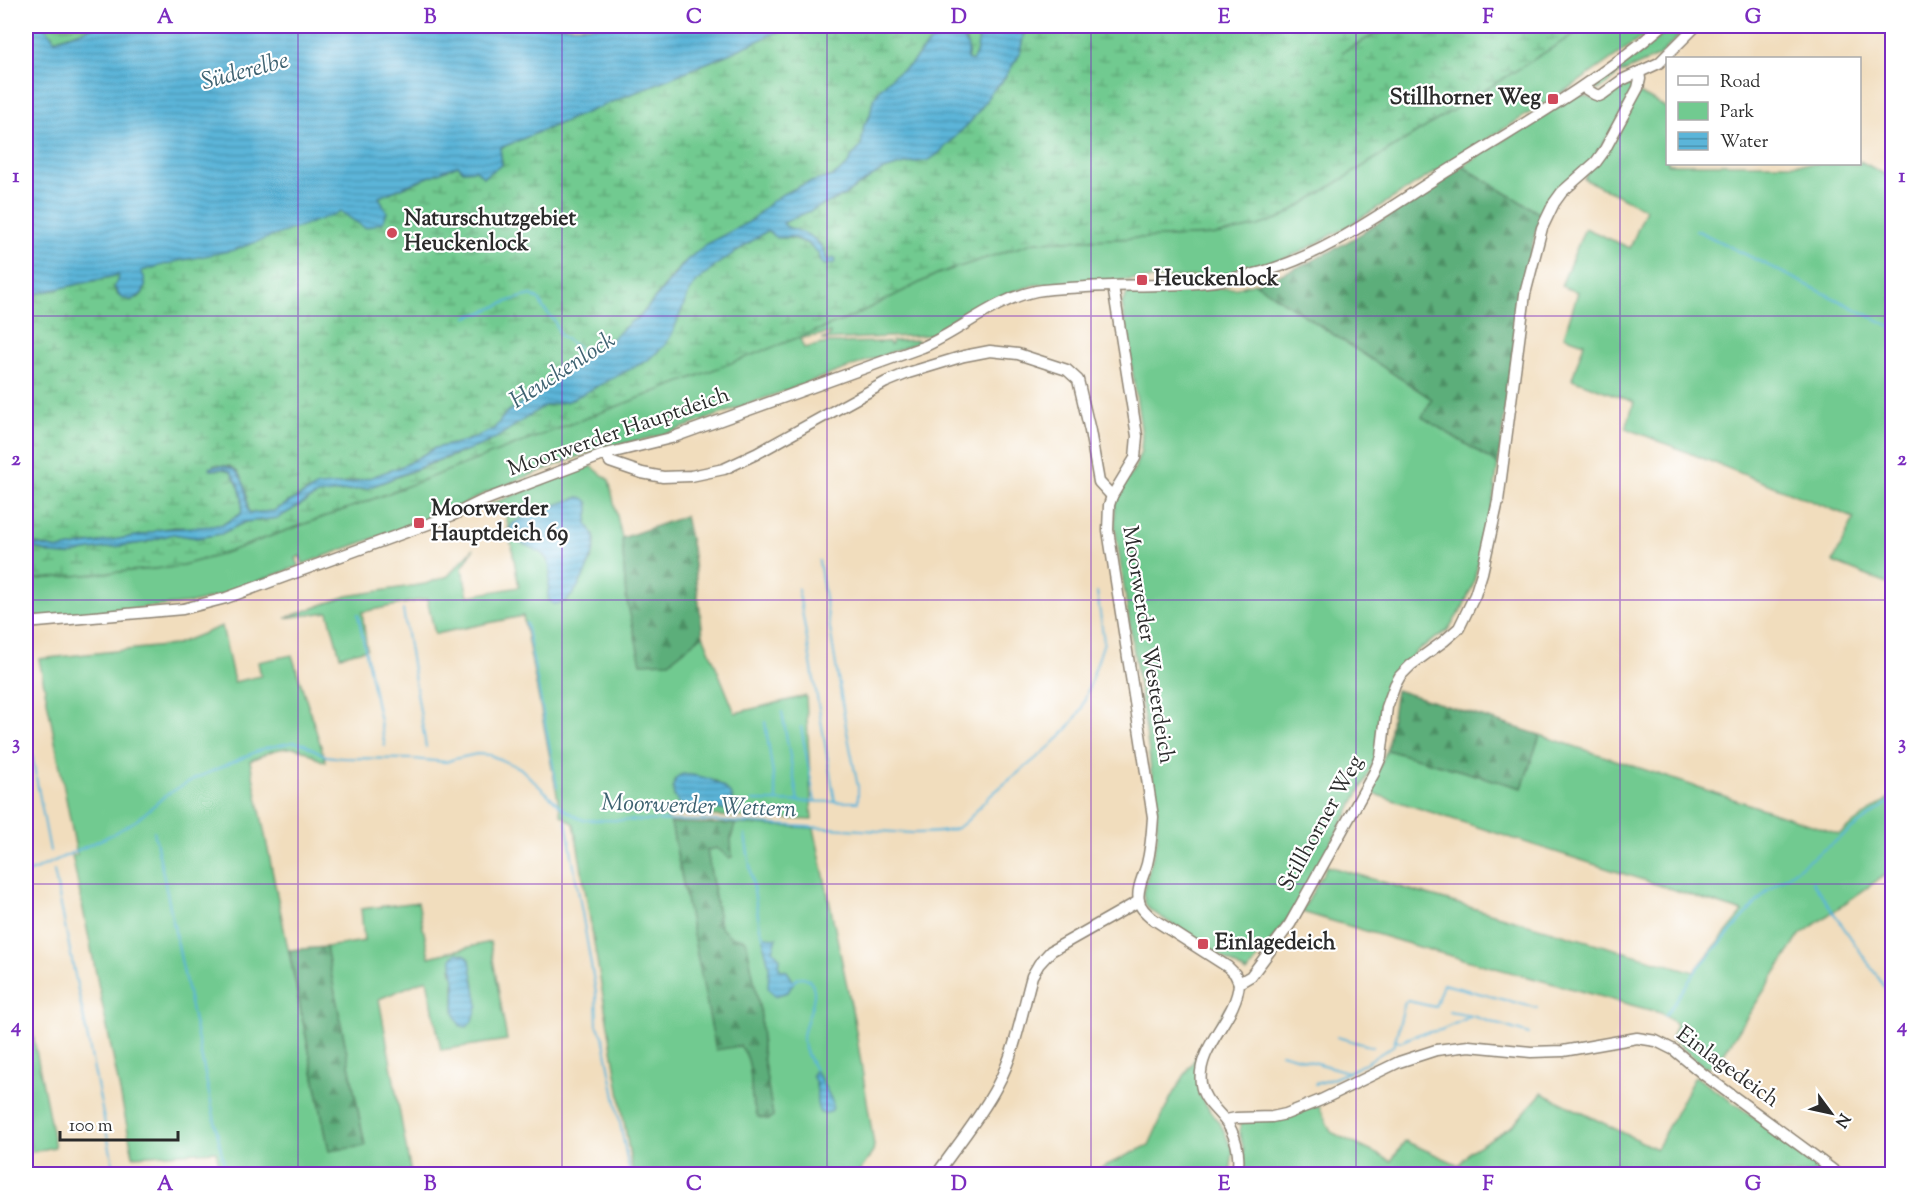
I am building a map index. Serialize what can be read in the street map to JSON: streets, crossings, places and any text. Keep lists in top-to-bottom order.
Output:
{
  "streets": {
    "street": [
      "Moorwerder Hauptdeich",
      "Moorwerder Westerdeich",
      "Stillhorner Weg",
      "Einlagedeich"
    ]
  },
  "crossings": [
    ["Moorwerder Hauptdeich", "Moorwerder Westerdeich"],
    ["Stillhorner Weg", "Einlagedeich"]
  ],
  "water": ["Süderelbe", "Heuckenlock", "Moorwerder Wettern"],
  "places": {
    "transit": [
      "Stillhorner Weg",
      "Heuckenlock",
      "Moorwerder Hauptdeich 69",
      "Einlagedeich"
    ],
    "other": ["Naturschutzgebiet Heuckenlock"]
  },
  "legend": ["Road", "Park", "Water"],
  "scale_bar": "100 m",
  "north": "bottom right",
  "grid": {
    "columns": [
      "A",
      "B",
      "C",
      "D",
      "E",
      "F",
      "G"
    ],
    "rows": [
      "1",
      "2",
      "3",
      "4"
    ]
  }
}
